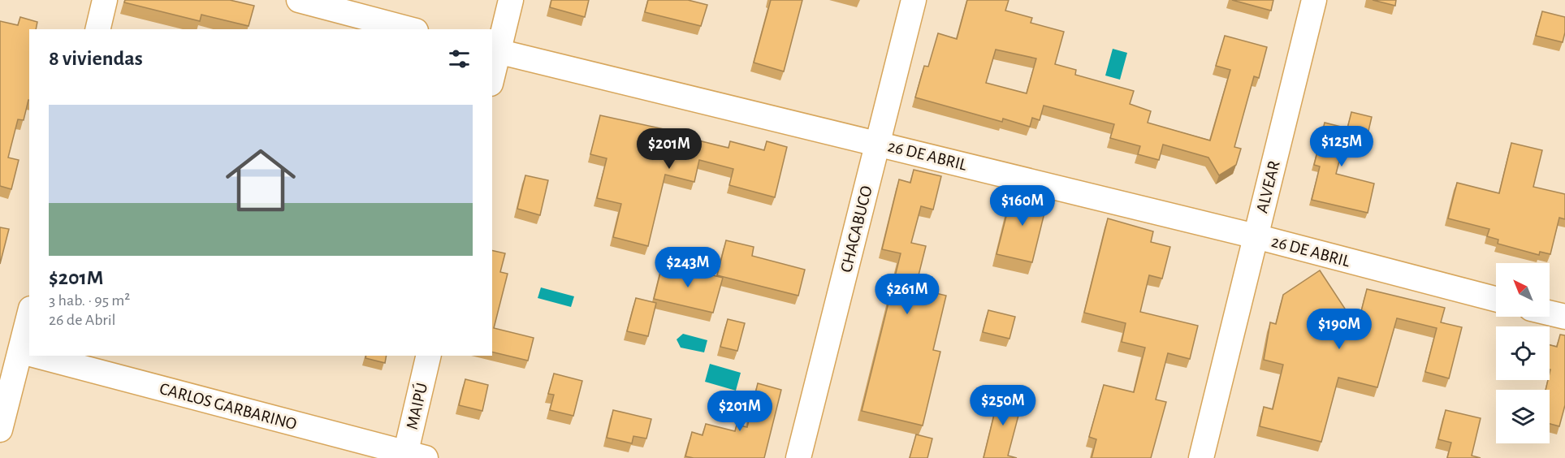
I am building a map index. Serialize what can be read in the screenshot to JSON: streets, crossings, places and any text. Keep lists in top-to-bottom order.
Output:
{
  "streets": {
    "street": [
      "26 DE ABRIL",
      "ALVEAR",
      "CHACABUCO",
      "CARLOS GARBARINO",
      "MAIPÚ"
    ]
  },
  "crossings": [
    ["26 DE ABRIL", "ALVEAR"],
    ["26 DE ABRIL", "CHACABUCO"],
    ["CARLOS GARBARINO", "MAIPÚ"]
  ],
  "north": "top left",
  "page": {
    "heading": "8 viviendas",
    "list": [
      {
        "name": "$201M",
        "note": "3 hab. · 95 m² · 26 de Abril"
      }
    ],
    "price": [
      "$125M",
      "$201M",
      "$160M",
      "$243M",
      "$261M",
      "$190M",
      "$250M",
      "$201M"
    ]
  }
}
